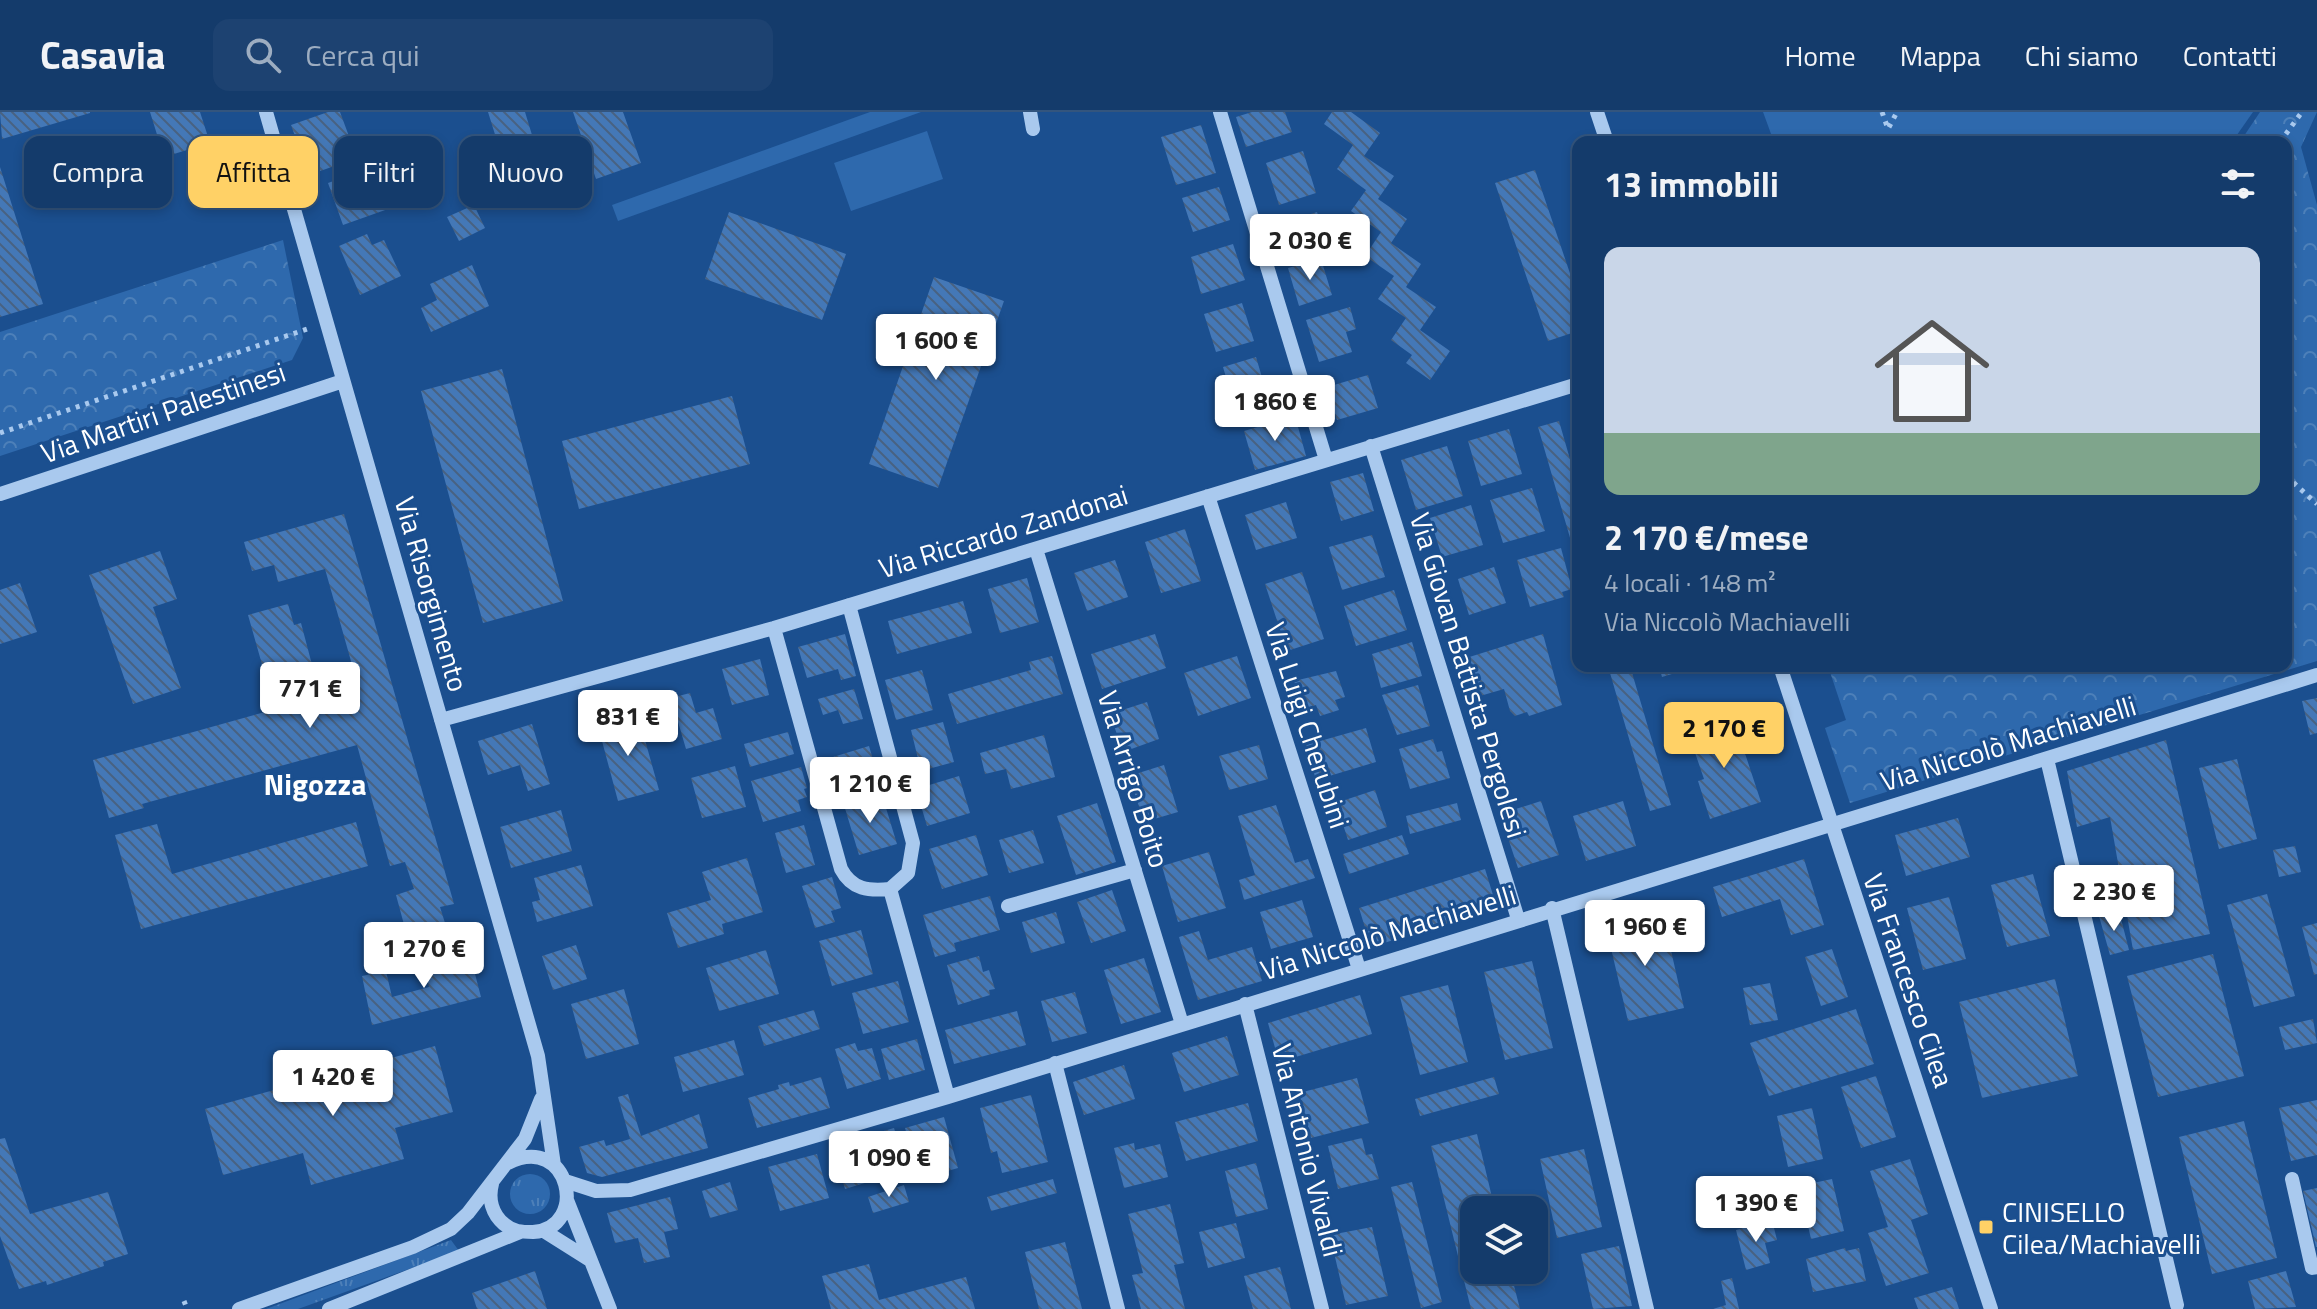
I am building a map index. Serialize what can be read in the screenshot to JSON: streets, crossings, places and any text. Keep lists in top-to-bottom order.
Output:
{
  "streets": {
    "street": [
      "Via Martiri Palestinesi",
      "Via Riccardo Zandonai",
      "Via Risorgimento",
      "Via Giovan Battista Pergolesi",
      "Via Luigi Cherubini",
      "Via Niccolò Machiavelli",
      "Via Arrigo Boito",
      "Via Francesco Cilea",
      "Via Antonio Vivaldi"
    ]
  },
  "crossings": [
    ["Via Martiri Palestinesi", "Via Risorgimento"],
    ["Via Riccardo Zandonai", "Via Risorgimento"],
    ["Via Riccardo Zandonai", "Via Giovan Battista Pergolesi"],
    ["Via Riccardo Zandonai", "Via Luigi Cherubini"],
    ["Via Riccardo Zandonai", "Via Arrigo Boito"],
    ["Via Risorgimento", "Via Niccolò Machiavelli"],
    ["Via Giovan Battista Pergolesi", "Via Niccolò Machiavelli"],
    ["Via Luigi Cherubini", "Via Niccolò Machiavelli"],
    ["Via Niccolò Machiavelli", "Via Arrigo Boito"],
    ["Via Niccolò Machiavelli", "Via Francesco Cilea"],
    ["Via Niccolò Machiavelli", "Via Antonio Vivaldi"]
  ],
  "districts": ["Nigozza"],
  "places": {
    "transit": ["CINISELLO Cilea/Machiavelli"]
  },
  "page": {
    "header": "Casavia",
    "search": "Cerca qui",
    "nav": [
      "Home",
      "Mappa",
      "Chi siamo",
      "Contatti"
    ],
    "chip": [
      "Compra",
      "Affitta",
      "Filtri",
      "Nuovo"
    ],
    "heading": "13 immobili",
    "price": [
      "2 030 €",
      "1 600 €",
      "1 860 €",
      "771 €",
      "831 €",
      "2 170 €",
      "1 210 €",
      "2 230 €",
      "1 960 €",
      "1 270 €",
      "1 420 €",
      "1 090 €",
      "1 390 €"
    ],
    "list": [
      {
        "name": "2 170 €/mese",
        "note": "4 locali · 148 m² · Via Niccolò Machiavelli"
      }
    ]
  }
}
